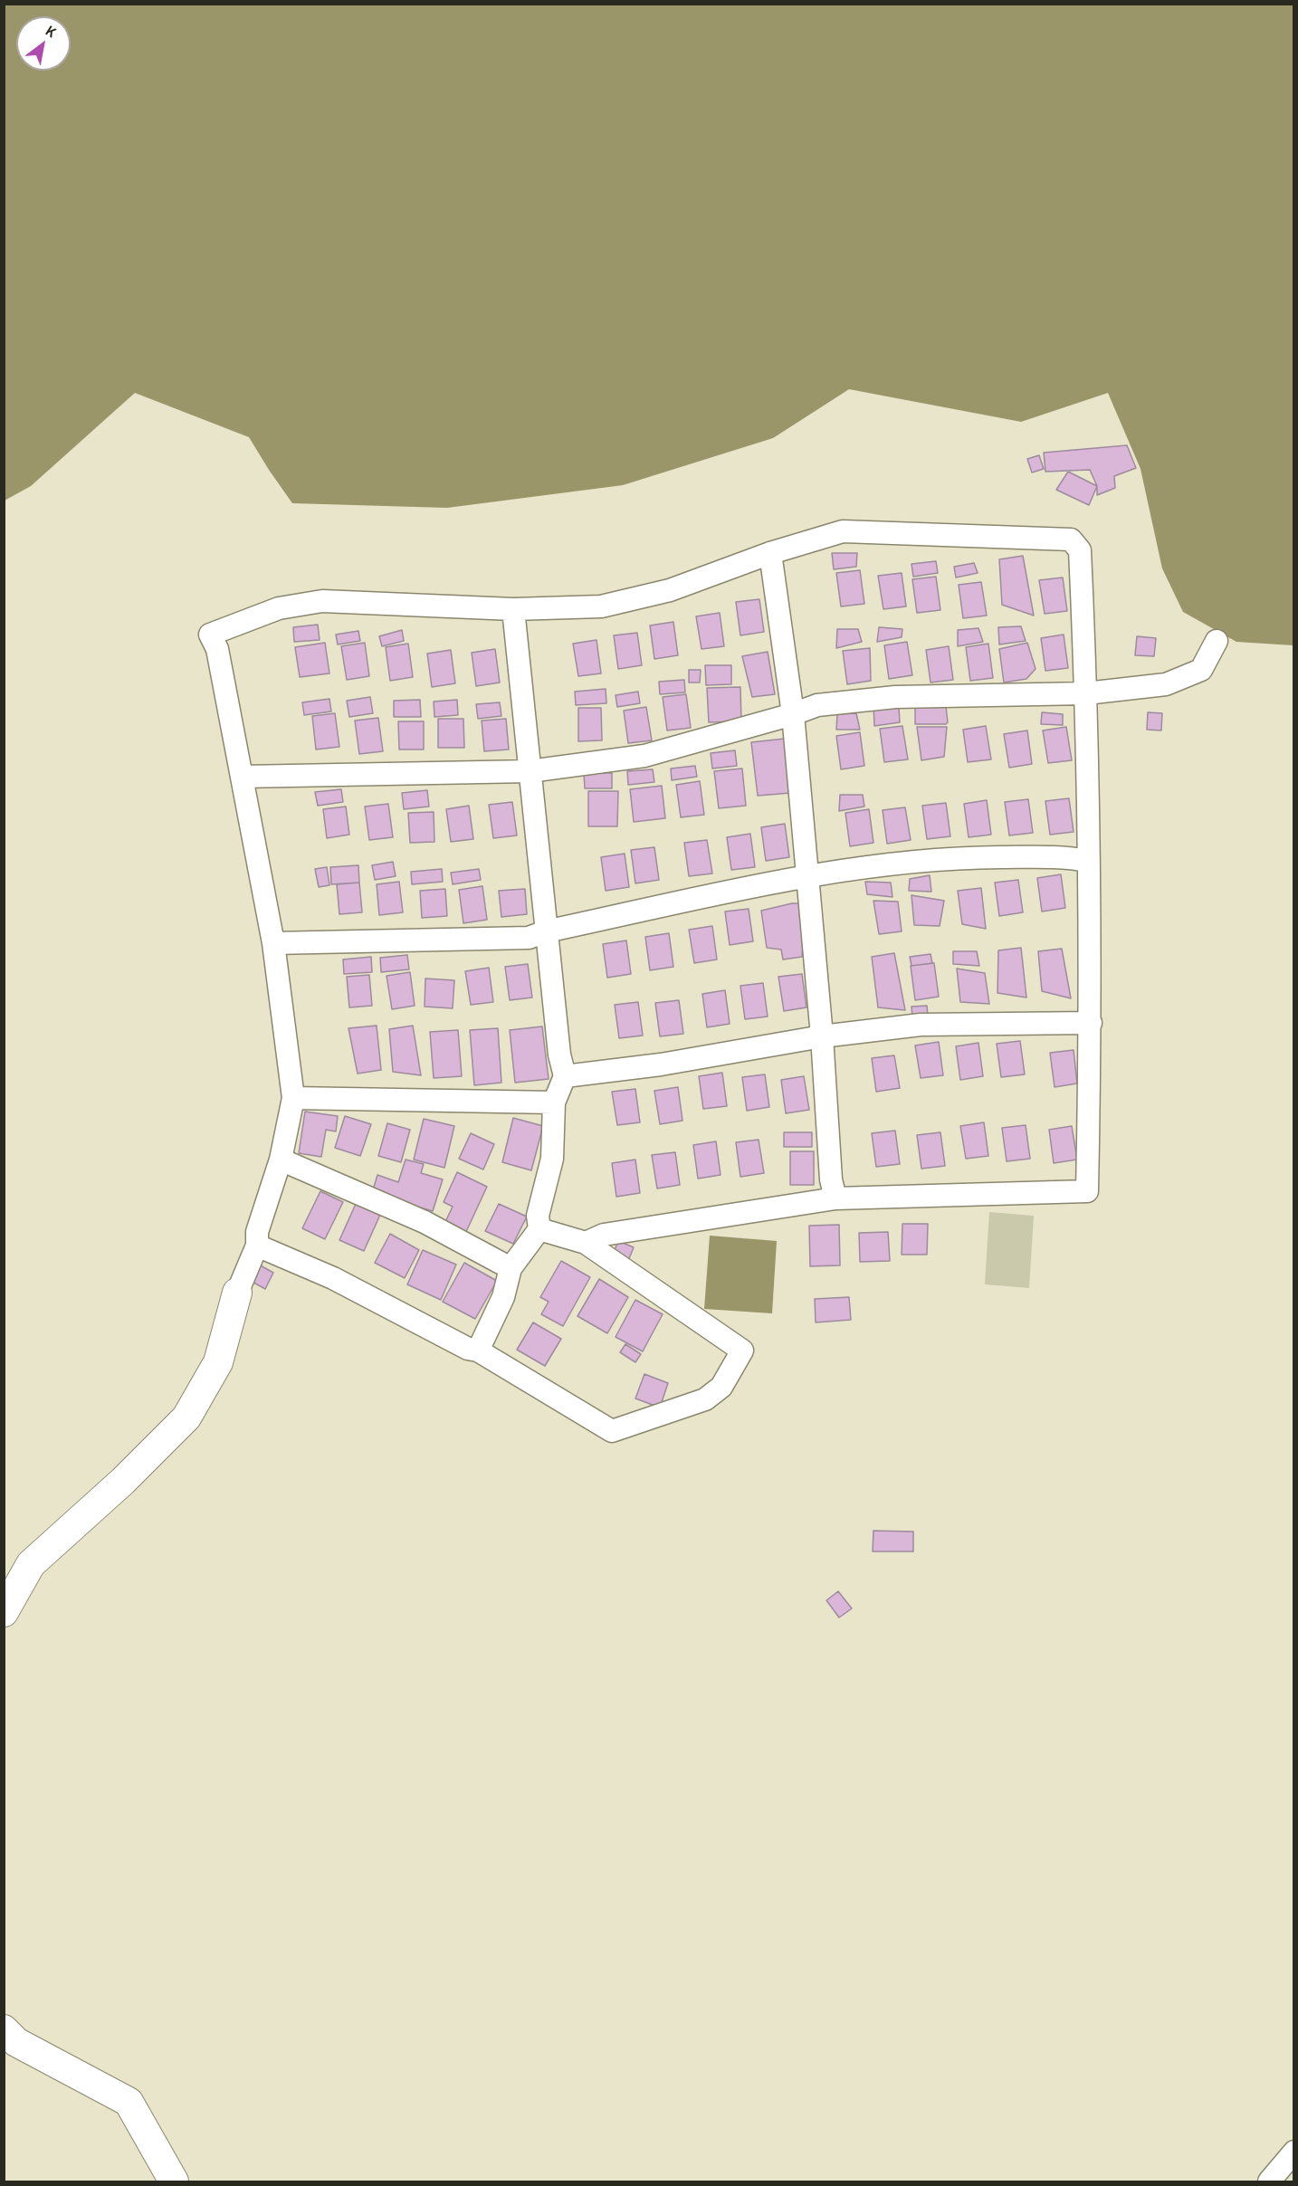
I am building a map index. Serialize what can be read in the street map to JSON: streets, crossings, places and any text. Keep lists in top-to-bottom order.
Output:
{
  "north": "top right"
}
